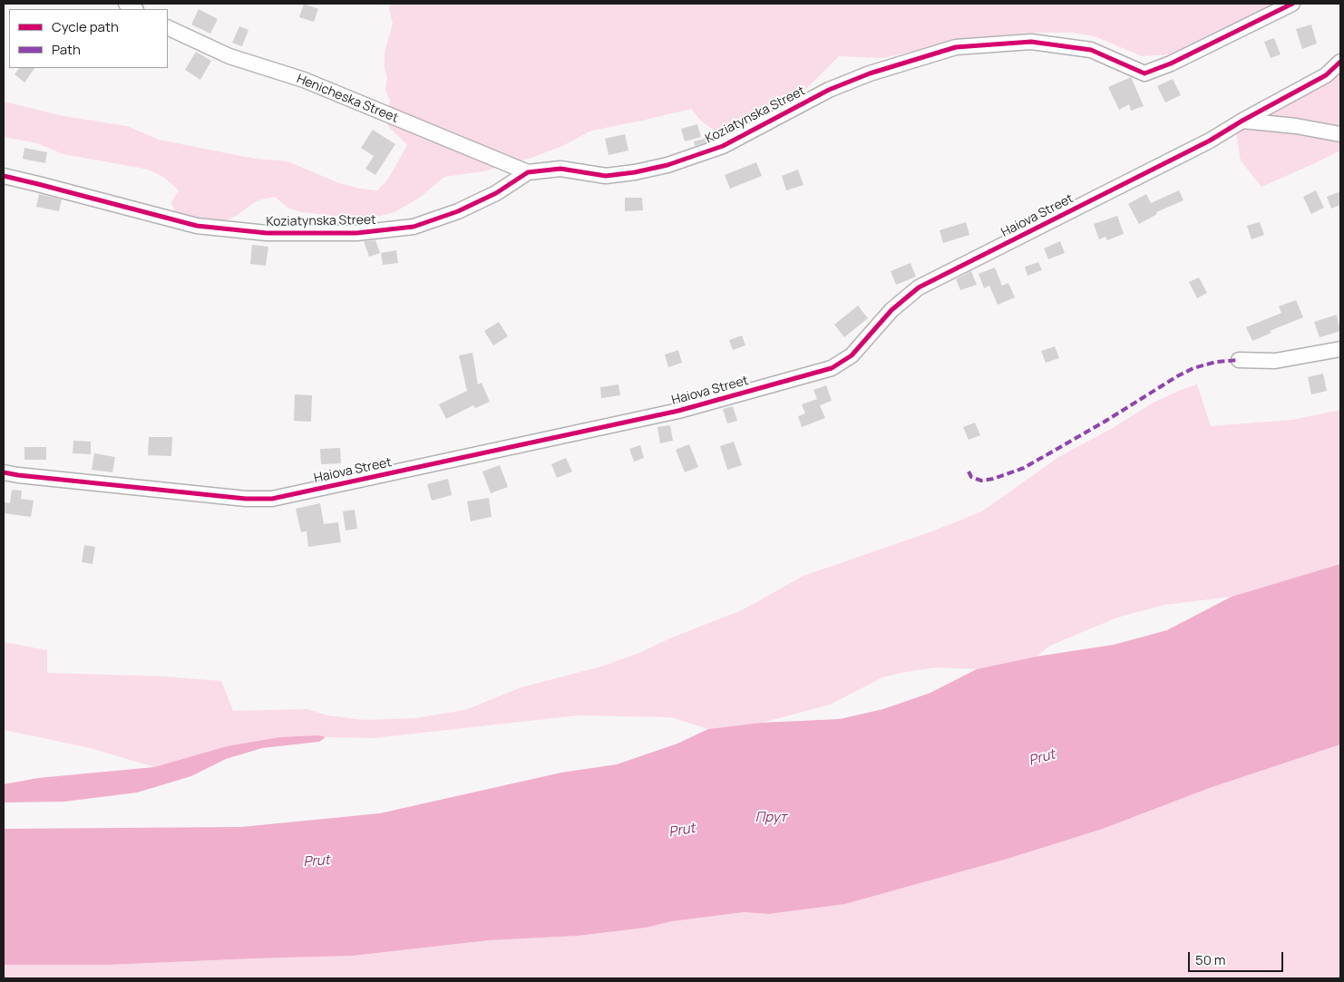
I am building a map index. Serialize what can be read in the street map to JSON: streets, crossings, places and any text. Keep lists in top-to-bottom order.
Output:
{
  "streets": {
    "street": ["Henicheska Street", "Koziatynska Street", "Haiova Street"]
  },
  "crossings": [
    ["Henicheska Street", "Koziatynska Street"]
  ],
  "water": ["Prut", "Прут"],
  "legend": ["Cycle path", "Path"],
  "scale_bar": "50 m"
}
